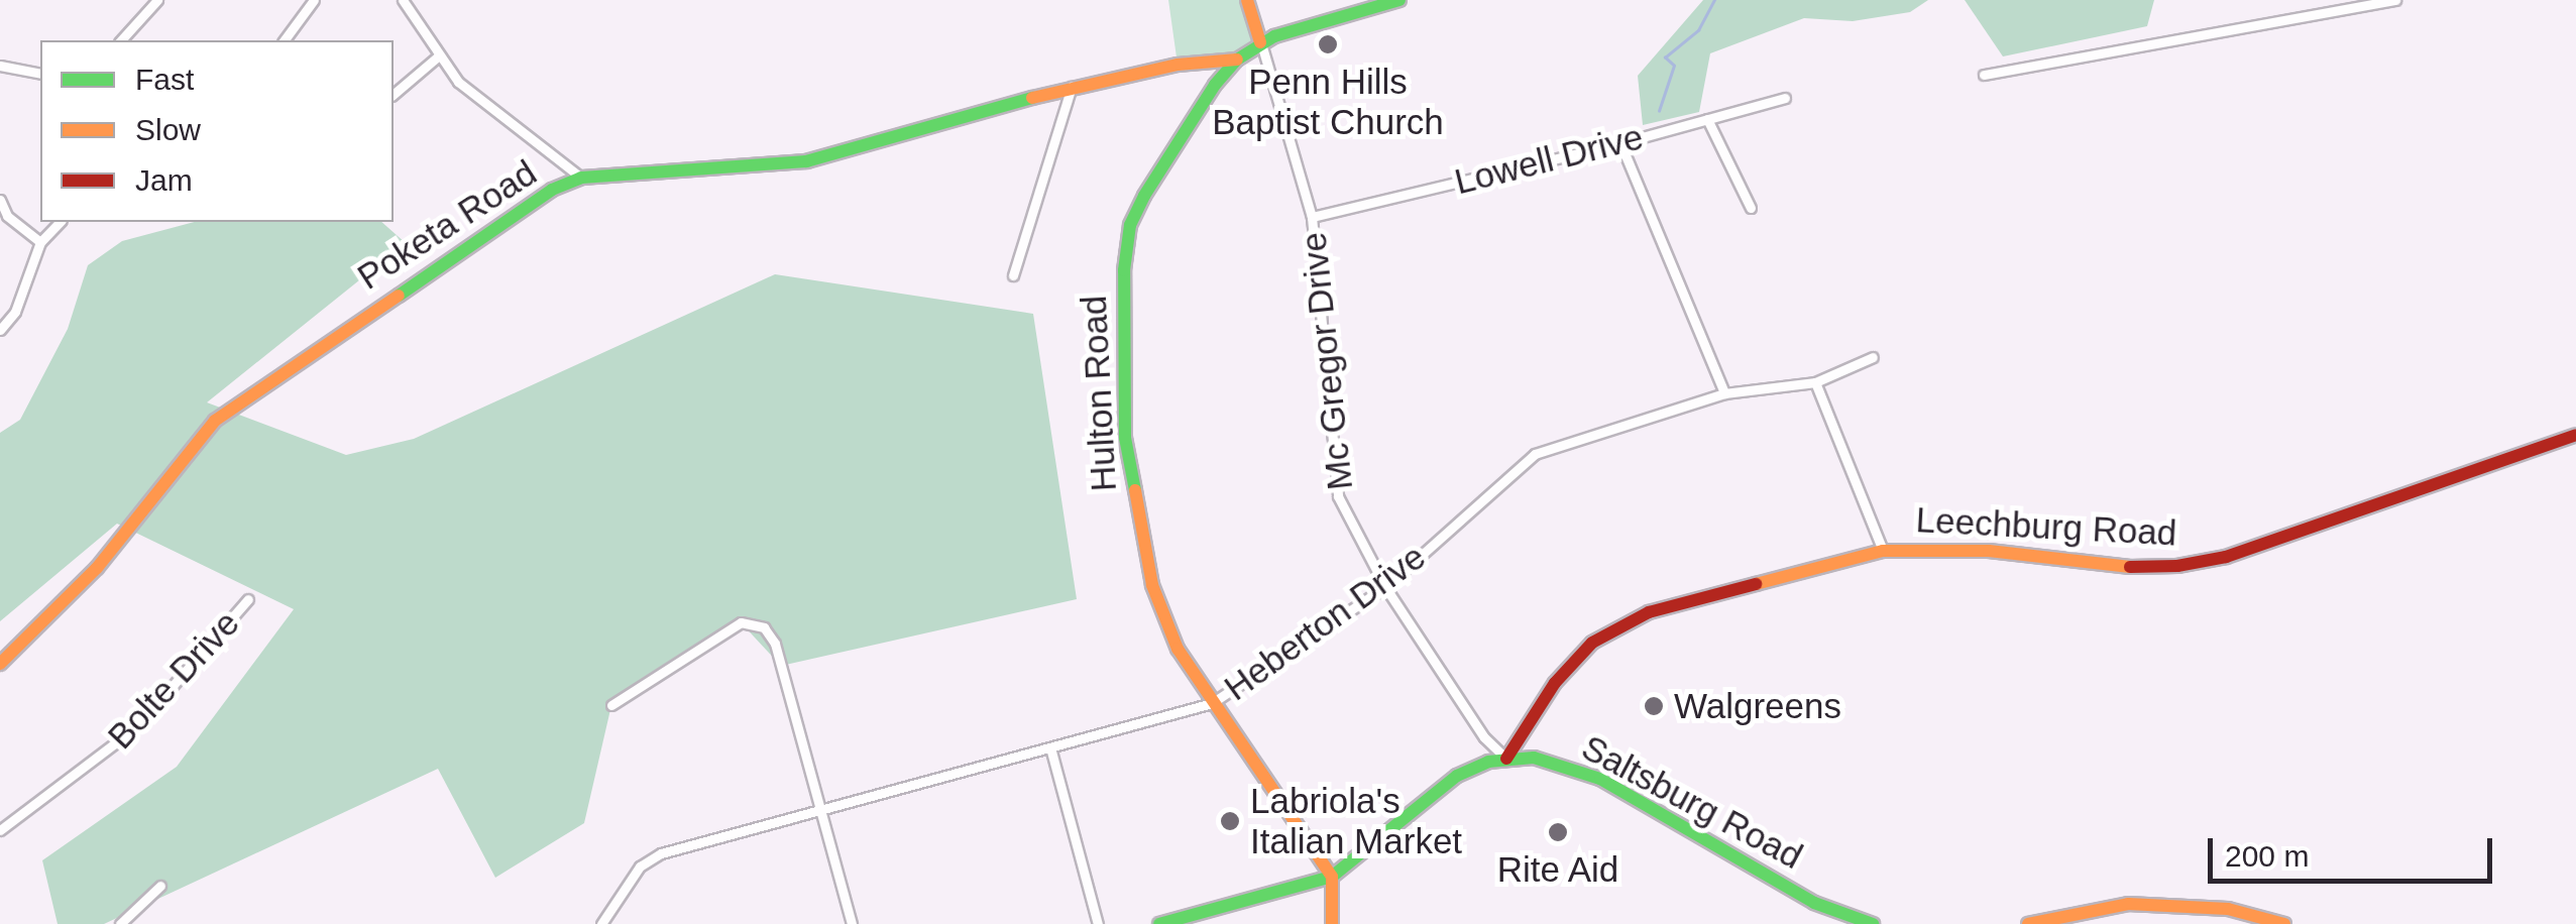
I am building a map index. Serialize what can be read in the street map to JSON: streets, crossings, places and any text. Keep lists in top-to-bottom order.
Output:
{
  "streets": {
    "street": [
      "Lowell Drive",
      "Poketa Road",
      "Mc Gregor Drive",
      "Hulton Road",
      "Leechburg Road",
      "Heberton Drive",
      "Bolte Drive",
      "Saltsburg Road"
    ]
  },
  "crossings": [
    ["Lowell Drive", "Mc Gregor Drive"],
    ["Poketa Road", "Hulton Road"],
    ["Mc Gregor Drive", "Hulton Road"],
    ["Mc Gregor Drive", "Leechburg Road"],
    ["Mc Gregor Drive", "Heberton Drive"],
    ["Mc Gregor Drive", "Saltsburg Road"],
    ["Hulton Road", "Heberton Drive"],
    ["Hulton Road", "Saltsburg Road"],
    ["Leechburg Road", "Saltsburg Road"]
  ],
  "places": [
    "Penn Hills Baptist Church",
    "Walgreens",
    "Labriola's Italian Market",
    "Rite Aid"
  ],
  "legend": ["Fast", "Slow", "Jam"],
  "scale_bar": "200 m"
}
